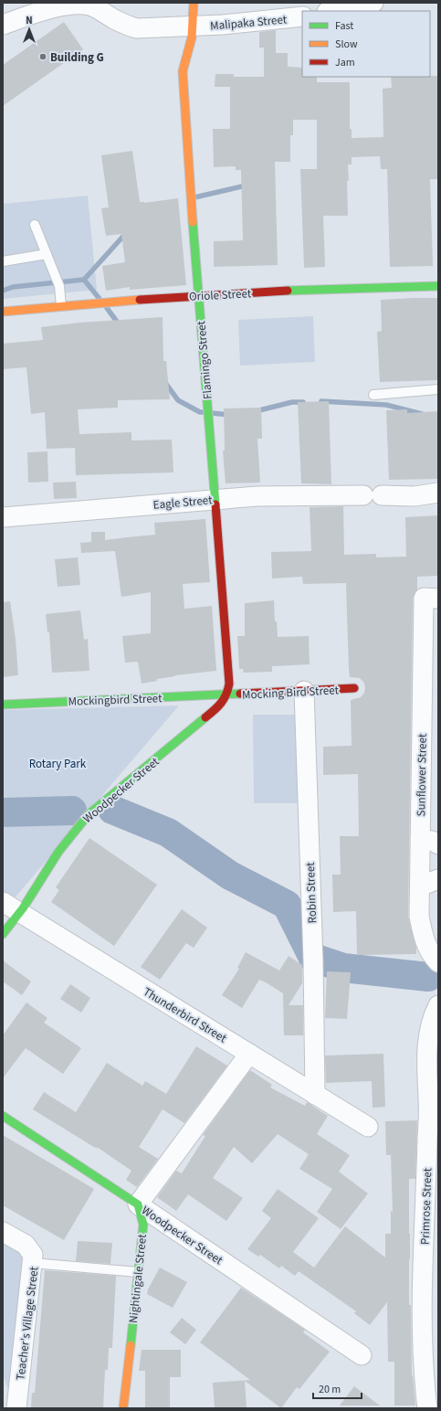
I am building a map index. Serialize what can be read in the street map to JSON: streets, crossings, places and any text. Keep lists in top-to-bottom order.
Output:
{
  "streets": {
    "street": [
      "Malipaka Street",
      "Oriole Street",
      "Flamingo Street",
      "Eagle Street",
      "Mocking Bird Street",
      "Mockingbird Street",
      "Sunflower Street",
      "Woodpecker Street",
      "Robin Street",
      "Thunderbird Street",
      "Primrose Street",
      "Nightingale Street",
      "Teacher's Village Street"
    ]
  },
  "crossings": [
    ["Malipaka Street", "Flamingo Street"],
    ["Oriole Street", "Flamingo Street"],
    ["Flamingo Street", "Eagle Street"],
    ["Flamingo Street", "Mocking Bird Street"],
    ["Flamingo Street", "Mockingbird Street"],
    ["Flamingo Street", "Woodpecker Street"],
    ["Mocking Bird Street", "Mockingbird Street"],
    ["Mocking Bird Street", "Woodpecker Street"],
    ["Mocking Bird Street", "Robin Street"],
    ["Mockingbird Street", "Woodpecker Street"],
    ["Woodpecker Street", "Thunderbird Street"],
    ["Woodpecker Street", "Nightingale Street"],
    ["Robin Street", "Thunderbird Street"]
  ],
  "parks": ["Rotary Park"],
  "places": ["Building G"],
  "legend": ["Fast", "Slow", "Jam"],
  "scale_bar": "20 m",
  "north": "top"
}
